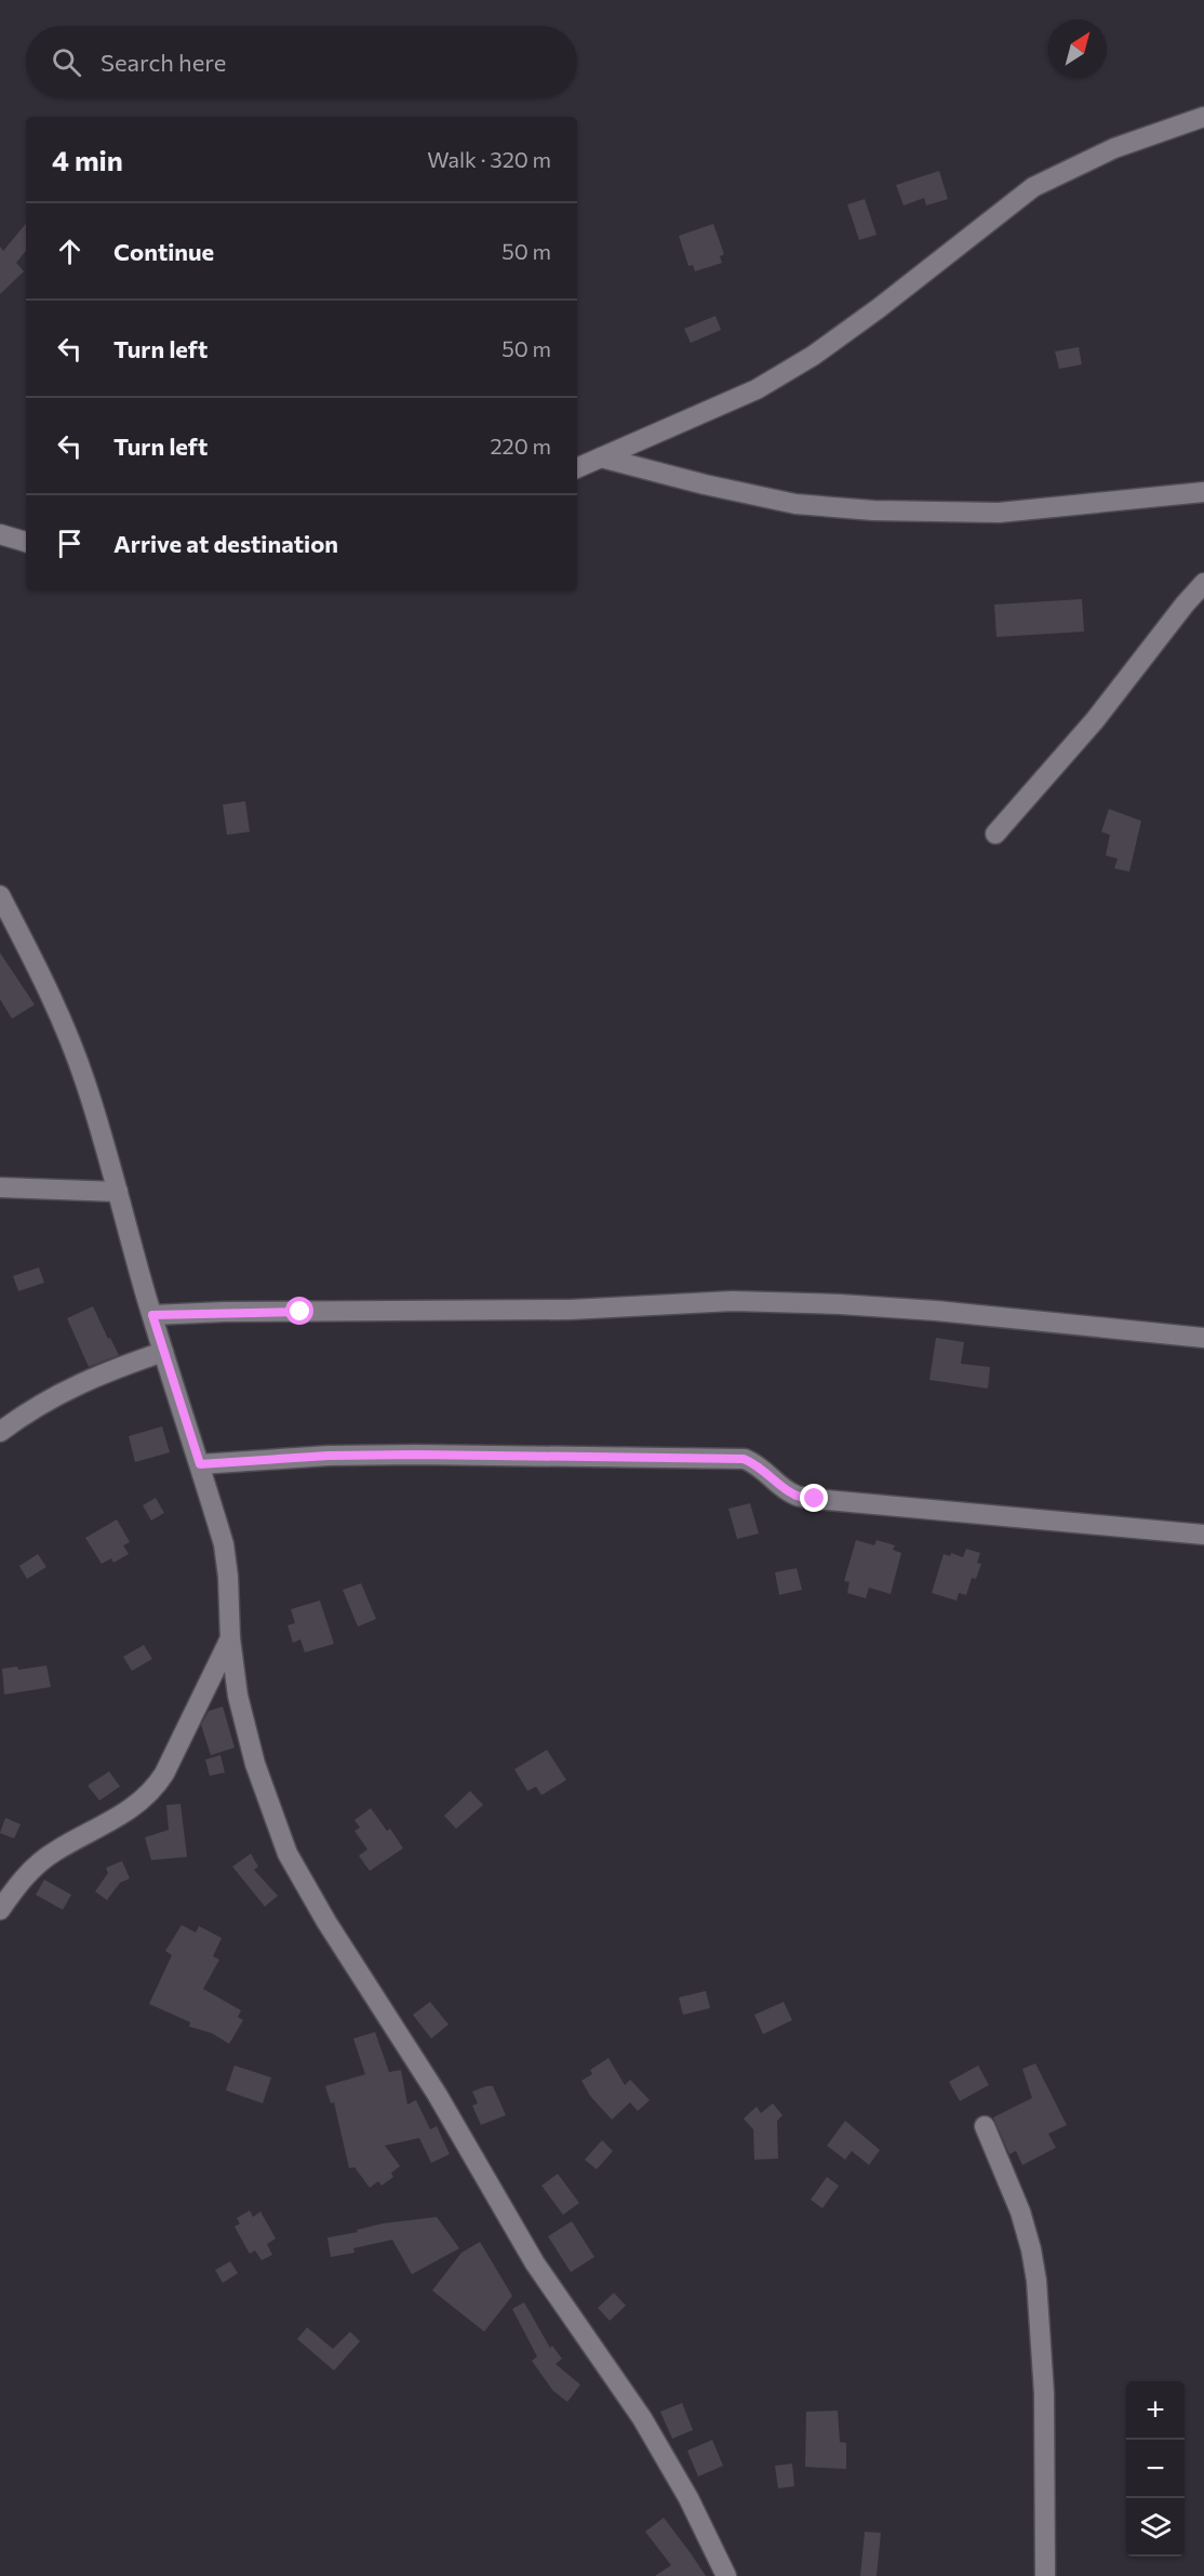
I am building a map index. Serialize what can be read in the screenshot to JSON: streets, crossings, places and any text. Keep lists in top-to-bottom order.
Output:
{
  "north": "top right",
  "page": {
    "search": "Search here",
    "heading": ["4 min", "Walk · 320 m"],
    "list": [
      ["Continue", "50 m"],
      ["Turn left", "50 m"],
      ["Turn left", "220 m"],
      "Arrive at destination"
    ],
    "map_buttons": ["+", "−"]
  }
}
